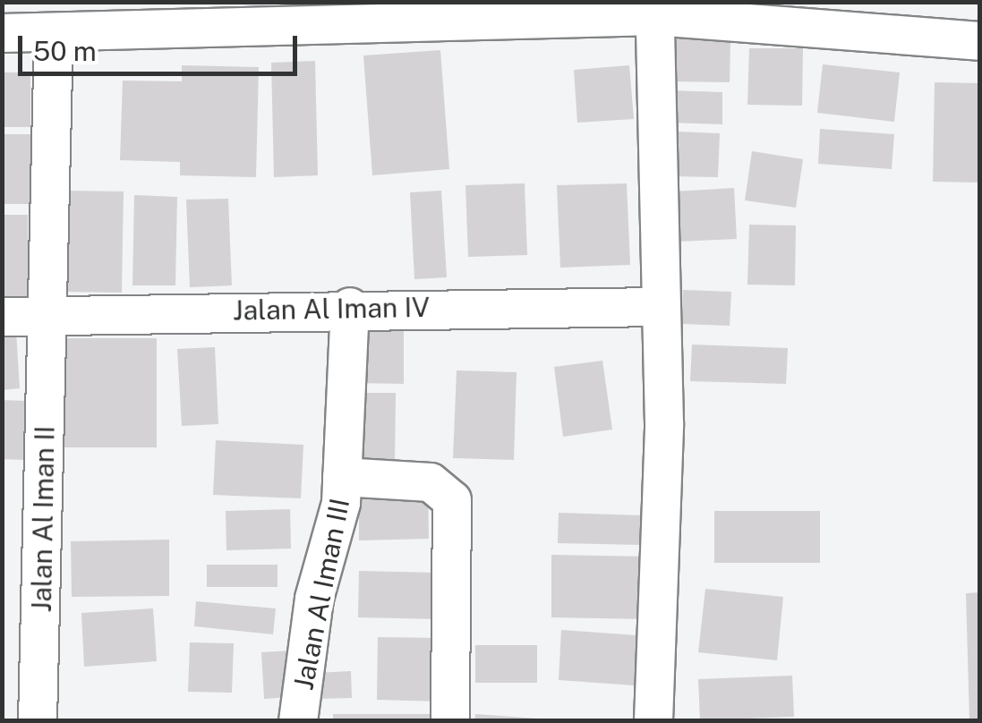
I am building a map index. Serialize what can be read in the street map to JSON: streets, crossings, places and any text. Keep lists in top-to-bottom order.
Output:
{
  "streets": {
    "street": ["Jalan Al Iman IV", "Jalan Al Iman II", "Jalan Al Iman III"]
  },
  "crossings": [
    ["Jalan Al Iman IV", "Jalan Al Iman II"],
    ["Jalan Al Iman IV", "Jalan Al Iman III"]
  ],
  "scale_bar": "50 m"
}
